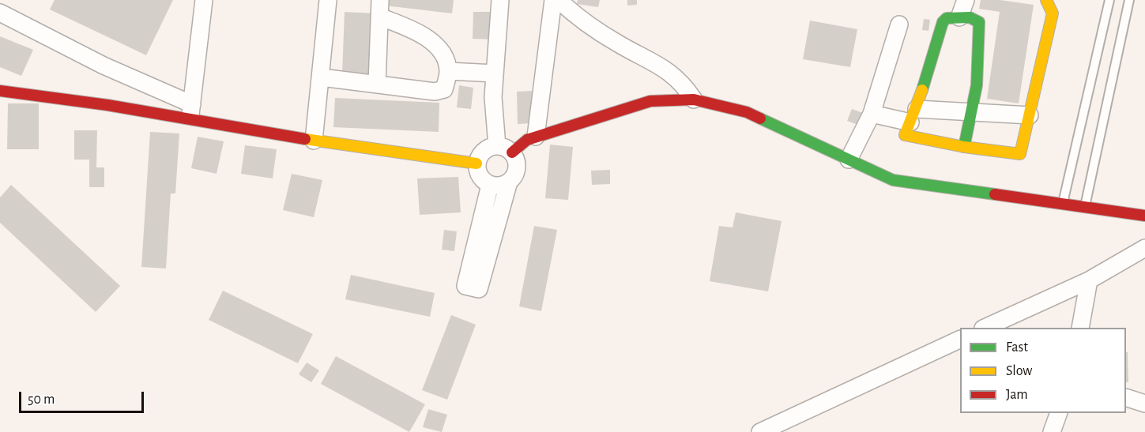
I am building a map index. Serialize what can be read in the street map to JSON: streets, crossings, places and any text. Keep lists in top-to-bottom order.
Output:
{
  "legend": ["Fast", "Slow", "Jam"],
  "scale_bar": "50 m"
}
